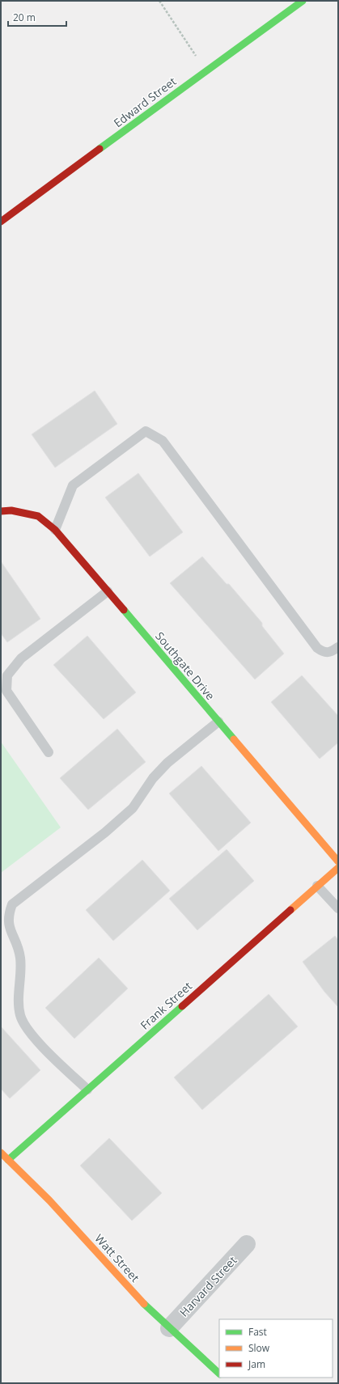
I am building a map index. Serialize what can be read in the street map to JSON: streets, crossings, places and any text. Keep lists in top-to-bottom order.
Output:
{
  "streets": {
    "street": [
      "Edward Street",
      "Southgate Drive",
      "Frank Street",
      "Watt Street",
      "Harvard Street"
    ]
  },
  "crossings": [
    ["Frank Street", "Watt Street"],
    ["Watt Street", "Harvard Street"]
  ],
  "legend": ["Fast", "Slow", "Jam"],
  "scale_bar": "20 m"
}
